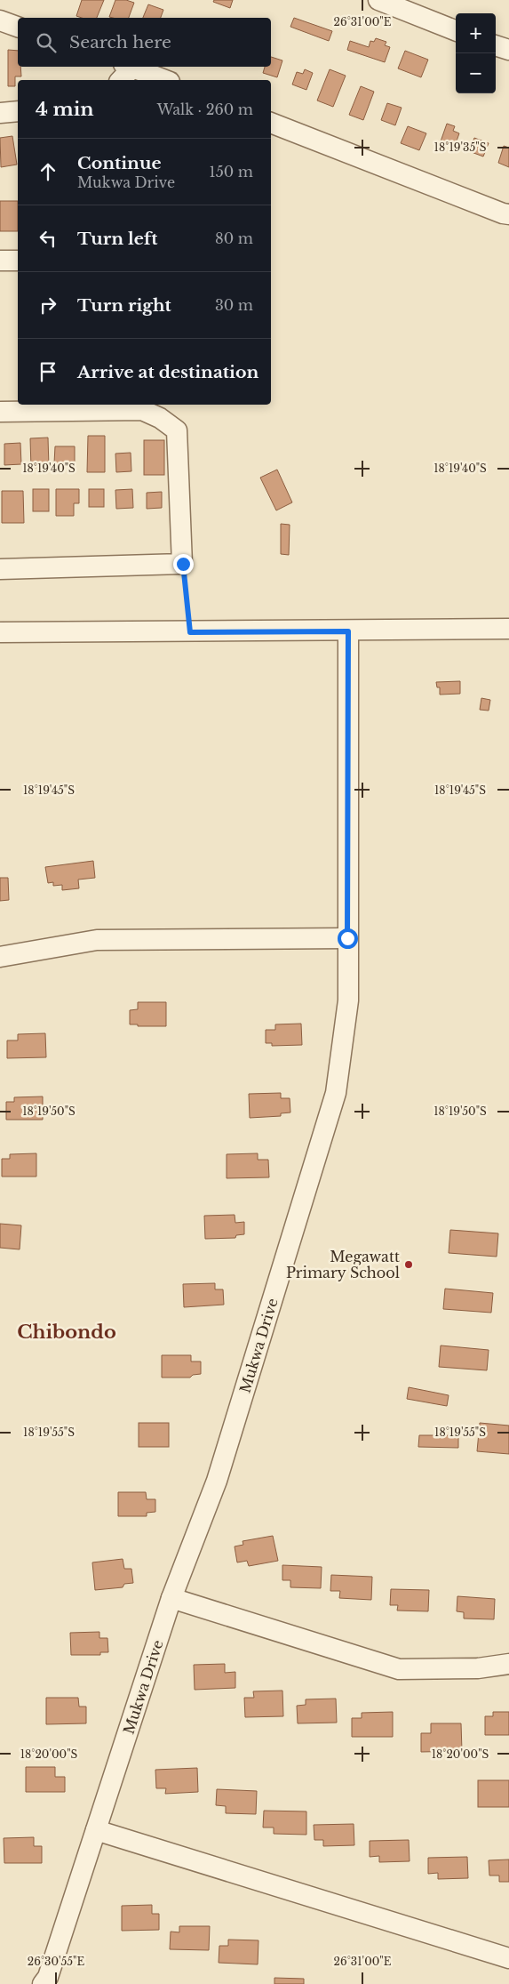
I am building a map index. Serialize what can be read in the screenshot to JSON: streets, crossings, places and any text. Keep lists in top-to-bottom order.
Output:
{
  "streets": {
    "street": ["Mukwa Drive"]
  },
  "districts": ["Chibondo"],
  "places": ["Megawatt Primary School"],
  "page": {
    "map_buttons": ["+", "−"],
    "search": "Search here",
    "heading": ["4 min", "Walk · 260 m"],
    "list": [
      ["Continue", "Mukwa Drive", "150 m"],
      ["Turn left", "80 m"],
      ["Turn right", "30 m"],
      "Arrive at destination"
    ]
  },
  "coordinates": [
    "26°31'00\"E",
    "18°19'35\"S",
    "18°19'40\"S",
    "18°19'45\"S",
    "18°19'50\"S",
    "18°19'55\"S",
    "18°20'00\"S",
    "26°30'55\"E"
  ]
}
